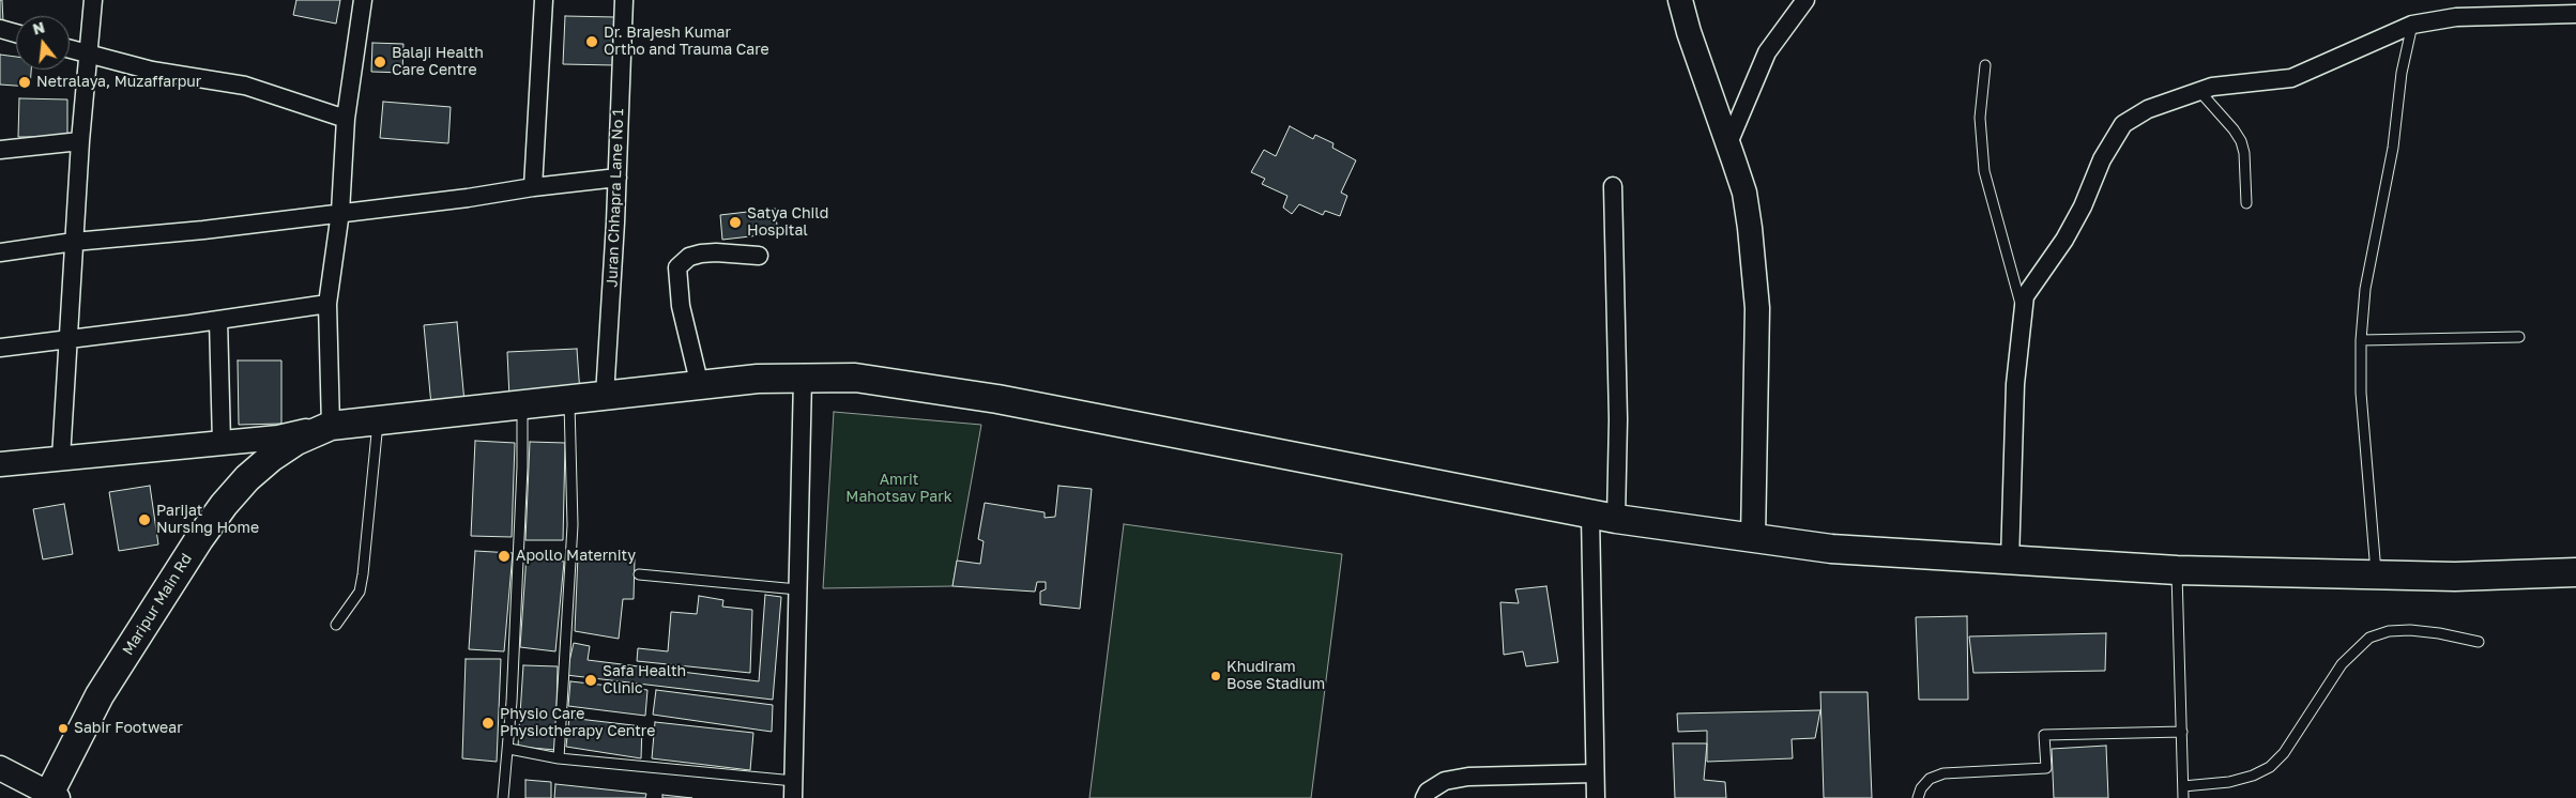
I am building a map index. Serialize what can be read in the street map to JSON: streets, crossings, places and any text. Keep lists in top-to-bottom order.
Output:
{
  "streets": {
    "main road": ["Maripur Main Rd"],
    "street": ["Juran Chhapra Lane No 1"]
  },
  "crossings": [
    ["Juran Chhapra Lane No 1", "Maripur Main Rd"]
  ],
  "parks": ["Amrit Mahotsav Park"],
  "places": [
    "Dr. Brajesh Kumar Ortho and Trauma Care",
    "Balaji Health Care Centre",
    "Netralaya, Muzaffarpur",
    "Satya Child Hospital",
    "Parijat Nursing Home",
    "Apollo Maternity",
    "Khudiram Bose Stadium",
    "Safa Health Clinic",
    "Physio Care Physiotherapy Centre",
    "Sabir Footwear"
  ],
  "north": "top"
}
